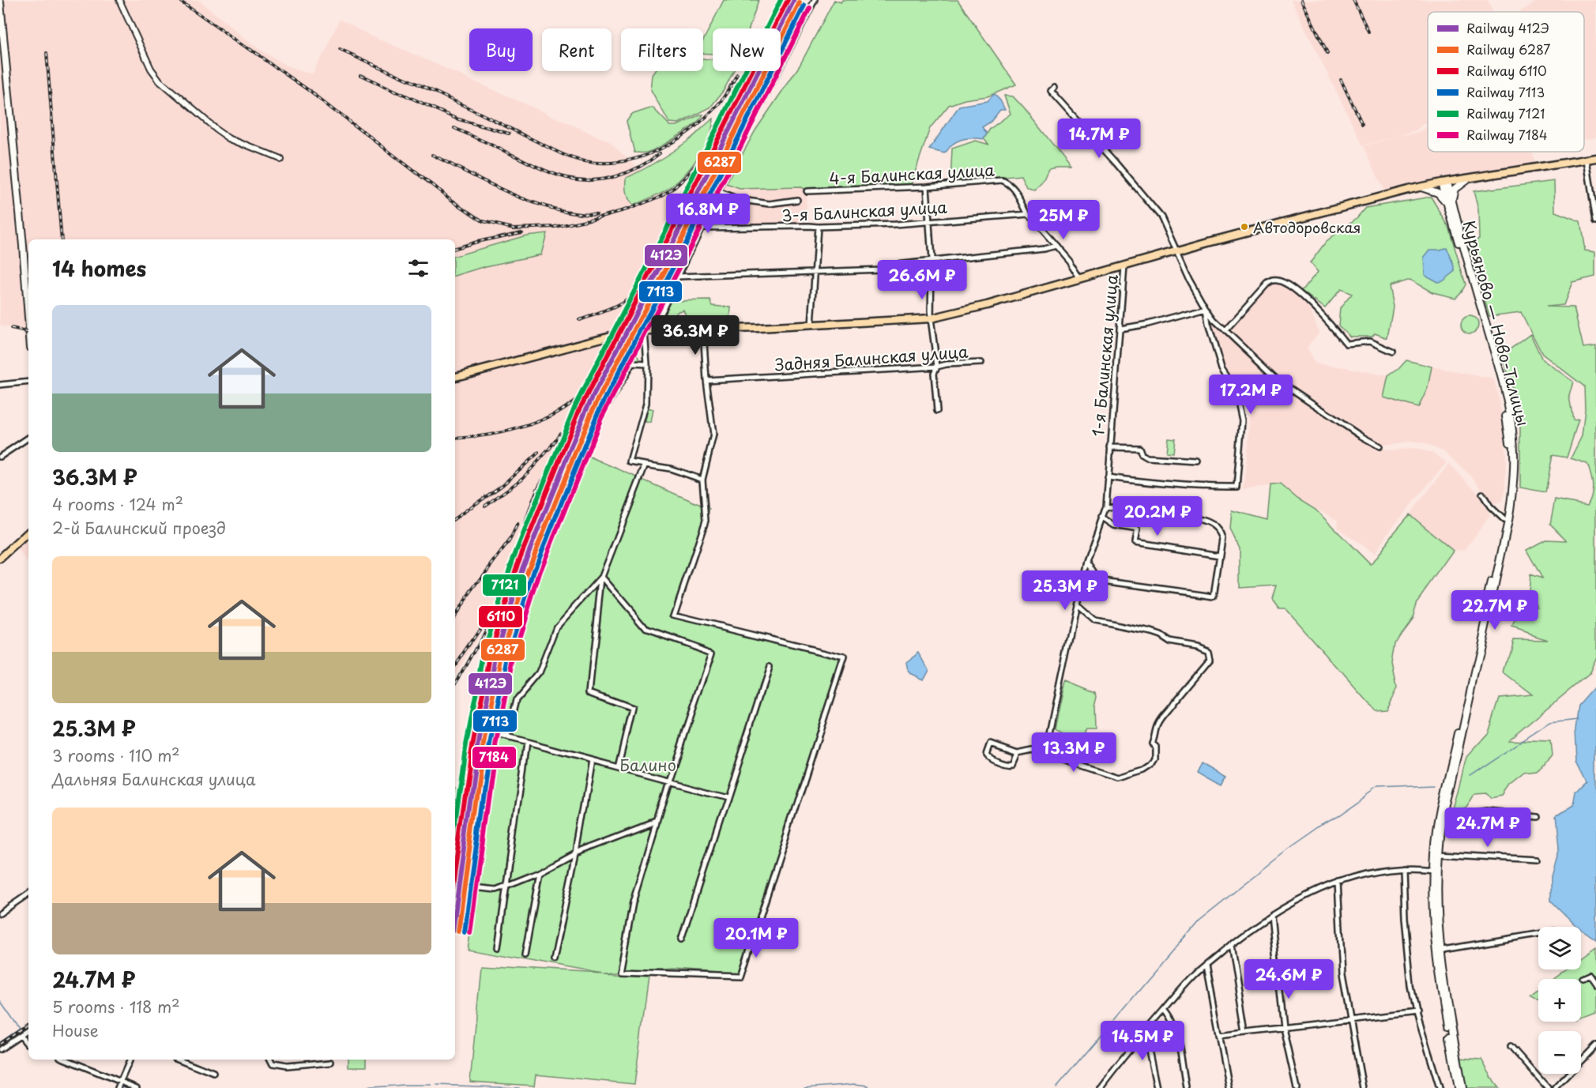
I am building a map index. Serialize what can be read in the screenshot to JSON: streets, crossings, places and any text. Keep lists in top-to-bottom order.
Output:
{
  "streets": {
    "main road": ["Курьяново — Ново-Талицы", "1-я Балинская улица"],
    "street": ["4-я Балинская улица", "3-я Балинская улица", "Задняя Балинская улица"]
  },
  "crossings": [
    ["4-я Балинская улица", "3-я Балинская улица"],
    ["4-я Балинская улица", "1-я Балинская улица"]
  ],
  "parks": ["Балино"],
  "places": ["Автодоровская"],
  "lines": [
    "rail line 412Э",
    "rail line 6110",
    "rail line 7121",
    "rail line 6287",
    "rail line 7113",
    "rail line 7184"
  ],
  "legend": [
    "Railway 412Э",
    "Railway 6287",
    "Railway 6110",
    "Railway 7113",
    "Railway 7121",
    "Railway 7184"
  ],
  "page": {
    "chip": [
      "Buy",
      "Rent",
      "Filters",
      "New"
    ],
    "price": [
      "14.7M ₽",
      "16.8M ₽",
      "25M ₽",
      "26.6M ₽",
      "36.3M ₽",
      "17.2M ₽",
      "20.2M ₽",
      "25.3M ₽",
      "22.7M ₽",
      "13.3M ₽",
      "24.7M ₽",
      "20.1M ₽",
      "24.6M ₽",
      "14.5M ₽"
    ],
    "heading": "14 homes",
    "list": [
      {
        "name": "36.3M ₽",
        "note": "4 rooms · 124 m² · 2-й Балинский проезд"
      },
      {
        "name": "25.3M ₽",
        "note": "3 rooms · 110 m² · Дальняя Балинская улица"
      },
      {
        "name": "24.7M ₽",
        "note": "5 rooms · 118 m² · House"
      }
    ],
    "map_buttons": ["+", "−"]
  }
}
